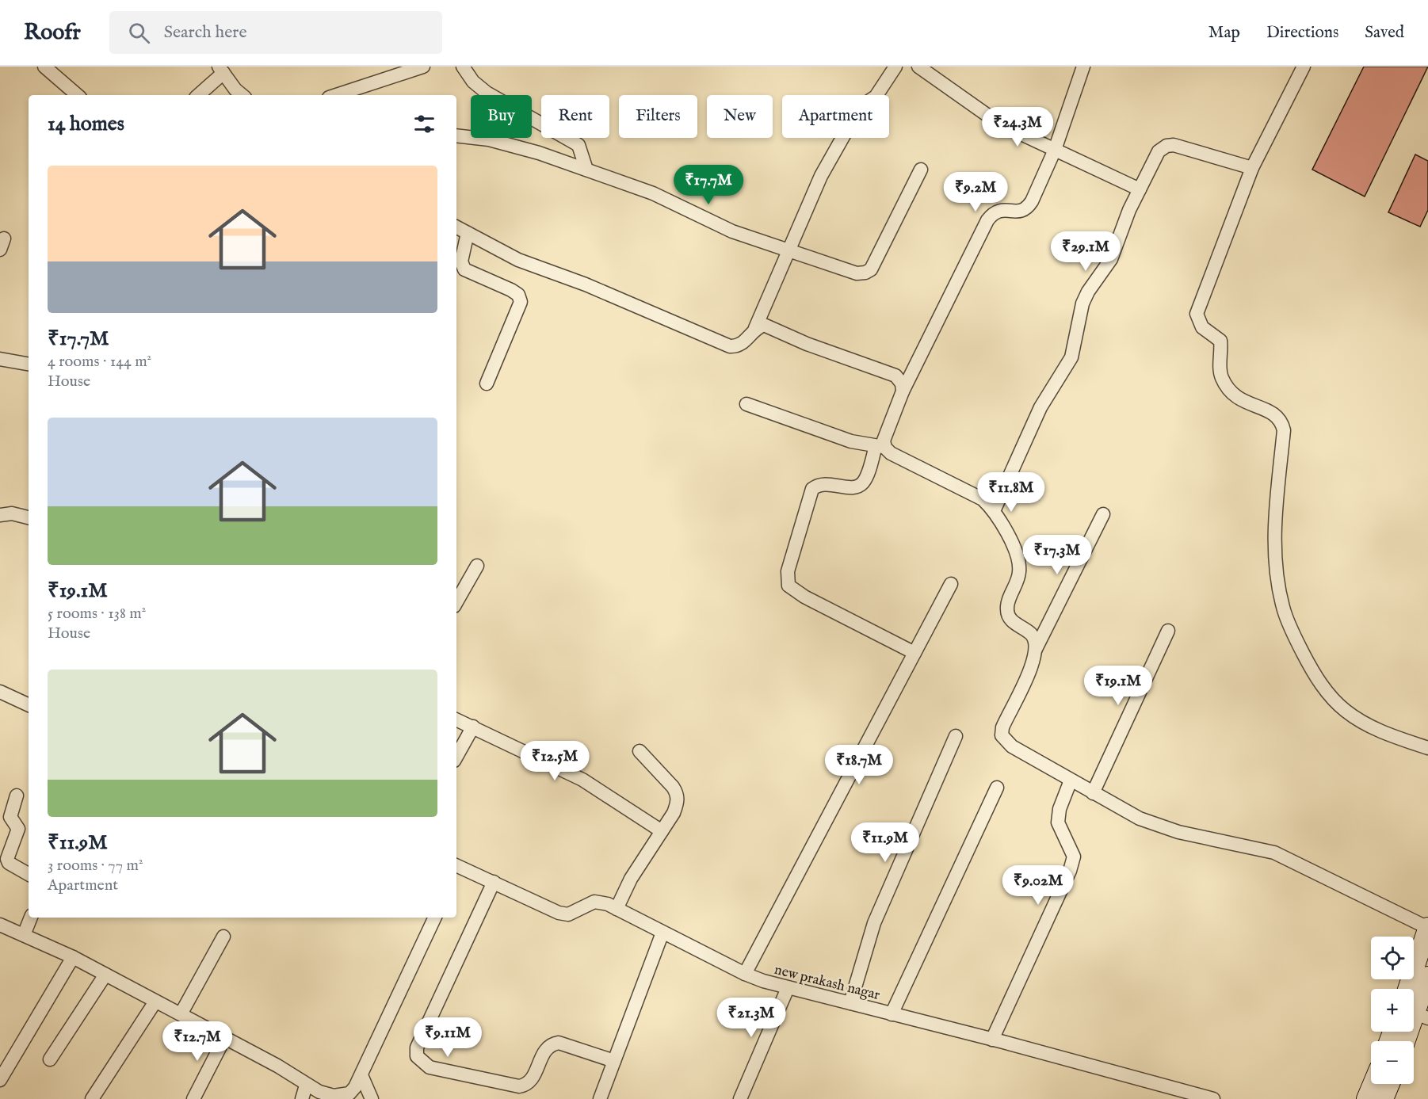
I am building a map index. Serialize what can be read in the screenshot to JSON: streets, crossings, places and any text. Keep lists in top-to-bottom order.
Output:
{
  "streets": {
    "street": ["new prakash nagar"]
  },
  "page": {
    "header": "Roofr",
    "search": "Search here",
    "nav": ["Map", "Directions", "Saved"],
    "chip": [
      "Buy",
      "Rent",
      "Filters",
      "New",
      "Apartment"
    ],
    "heading": "14 homes",
    "price": [
      "₹24.3M",
      "₹17.7M",
      "₹9.2M",
      "₹29.1M",
      "₹11.8M",
      "₹17.3M",
      "₹19.1M",
      "₹12.5M",
      "₹18.7M",
      "₹11.9M",
      "₹9.02M",
      "₹21.3M",
      "₹9.11M",
      "₹12.7M"
    ],
    "list": [
      {
        "name": "₹17.7M",
        "note": "4 rooms · 144 m² · House"
      },
      {
        "name": "₹19.1M",
        "note": "5 rooms · 138 m² · House"
      },
      {
        "name": "₹11.9M",
        "note": "3 rooms · 77 m² · Apartment"
      }
    ],
    "map_buttons": ["+", "−"]
  }
}
